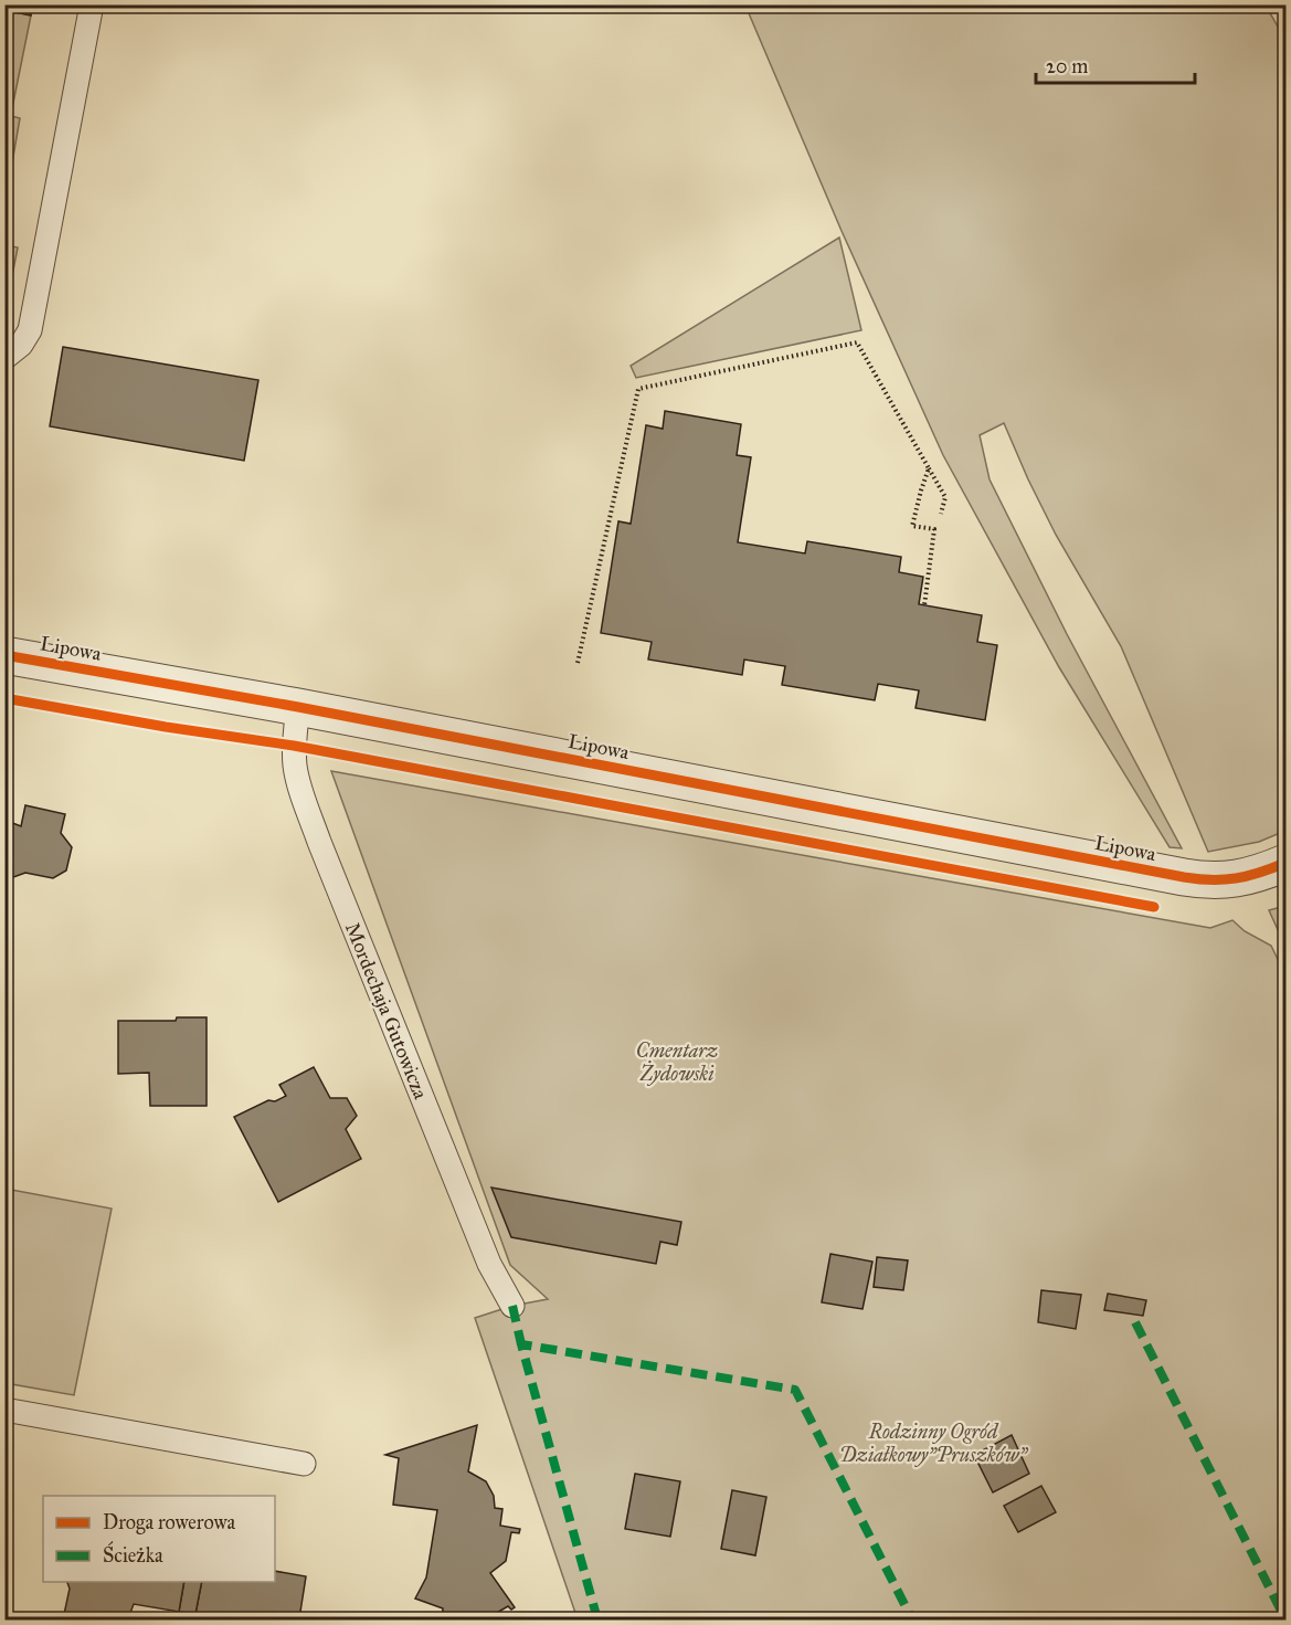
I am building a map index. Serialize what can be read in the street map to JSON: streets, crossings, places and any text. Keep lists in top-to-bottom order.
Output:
{
  "streets": {
    "street": ["Lipowa"],
    "lane": ["Mordechaja Gutowicza"]
  },
  "crossings": [
    ["Lipowa", "Mordechaja Gutowicza"]
  ],
  "parks": ["Cmentarz Żydowski", "Rodzinny Ogród Działkowy\"Pruszków\""],
  "legend": ["Droga rowerowa", "Ścieżka"],
  "scale_bar": "20 m"
}
